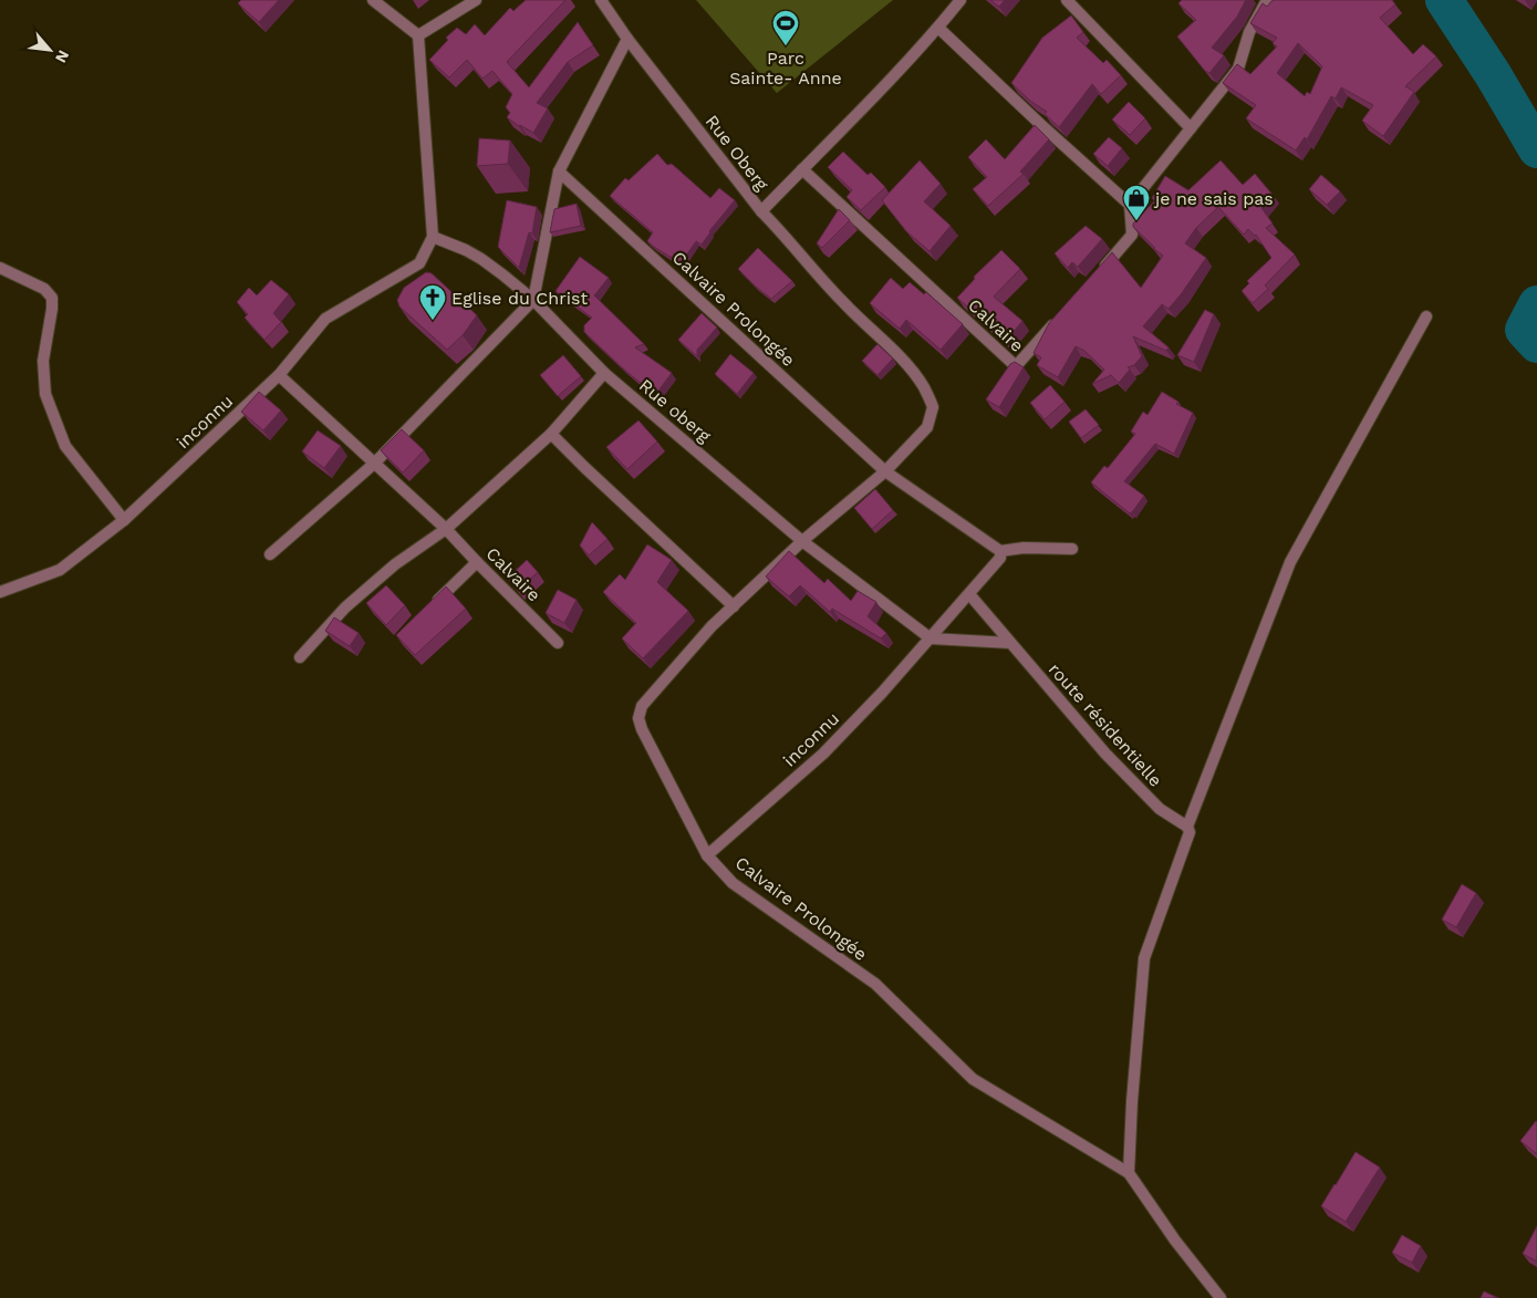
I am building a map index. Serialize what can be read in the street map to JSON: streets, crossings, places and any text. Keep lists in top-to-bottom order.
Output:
{
  "streets": {
    "street": [
      "Rue Oberg",
      "Calvaire Prolongée",
      "Calvaire",
      "Rue oberg",
      "inconnu",
      "route résidentielle"
    ]
  },
  "crossings": [
    ["Rue Oberg", "Calvaire Prolongée"],
    ["Calvaire Prolongée", "Rue oberg"],
    ["Calvaire Prolongée", "inconnu"],
    ["inconnu", "route résidentielle"]
  ],
  "places": {
    "sports": ["Parc Sainte- Anne"],
    "shop": ["je ne sais pas"],
    "church": ["Eglise du Christ"]
  },
  "north": "bottom right"
}
